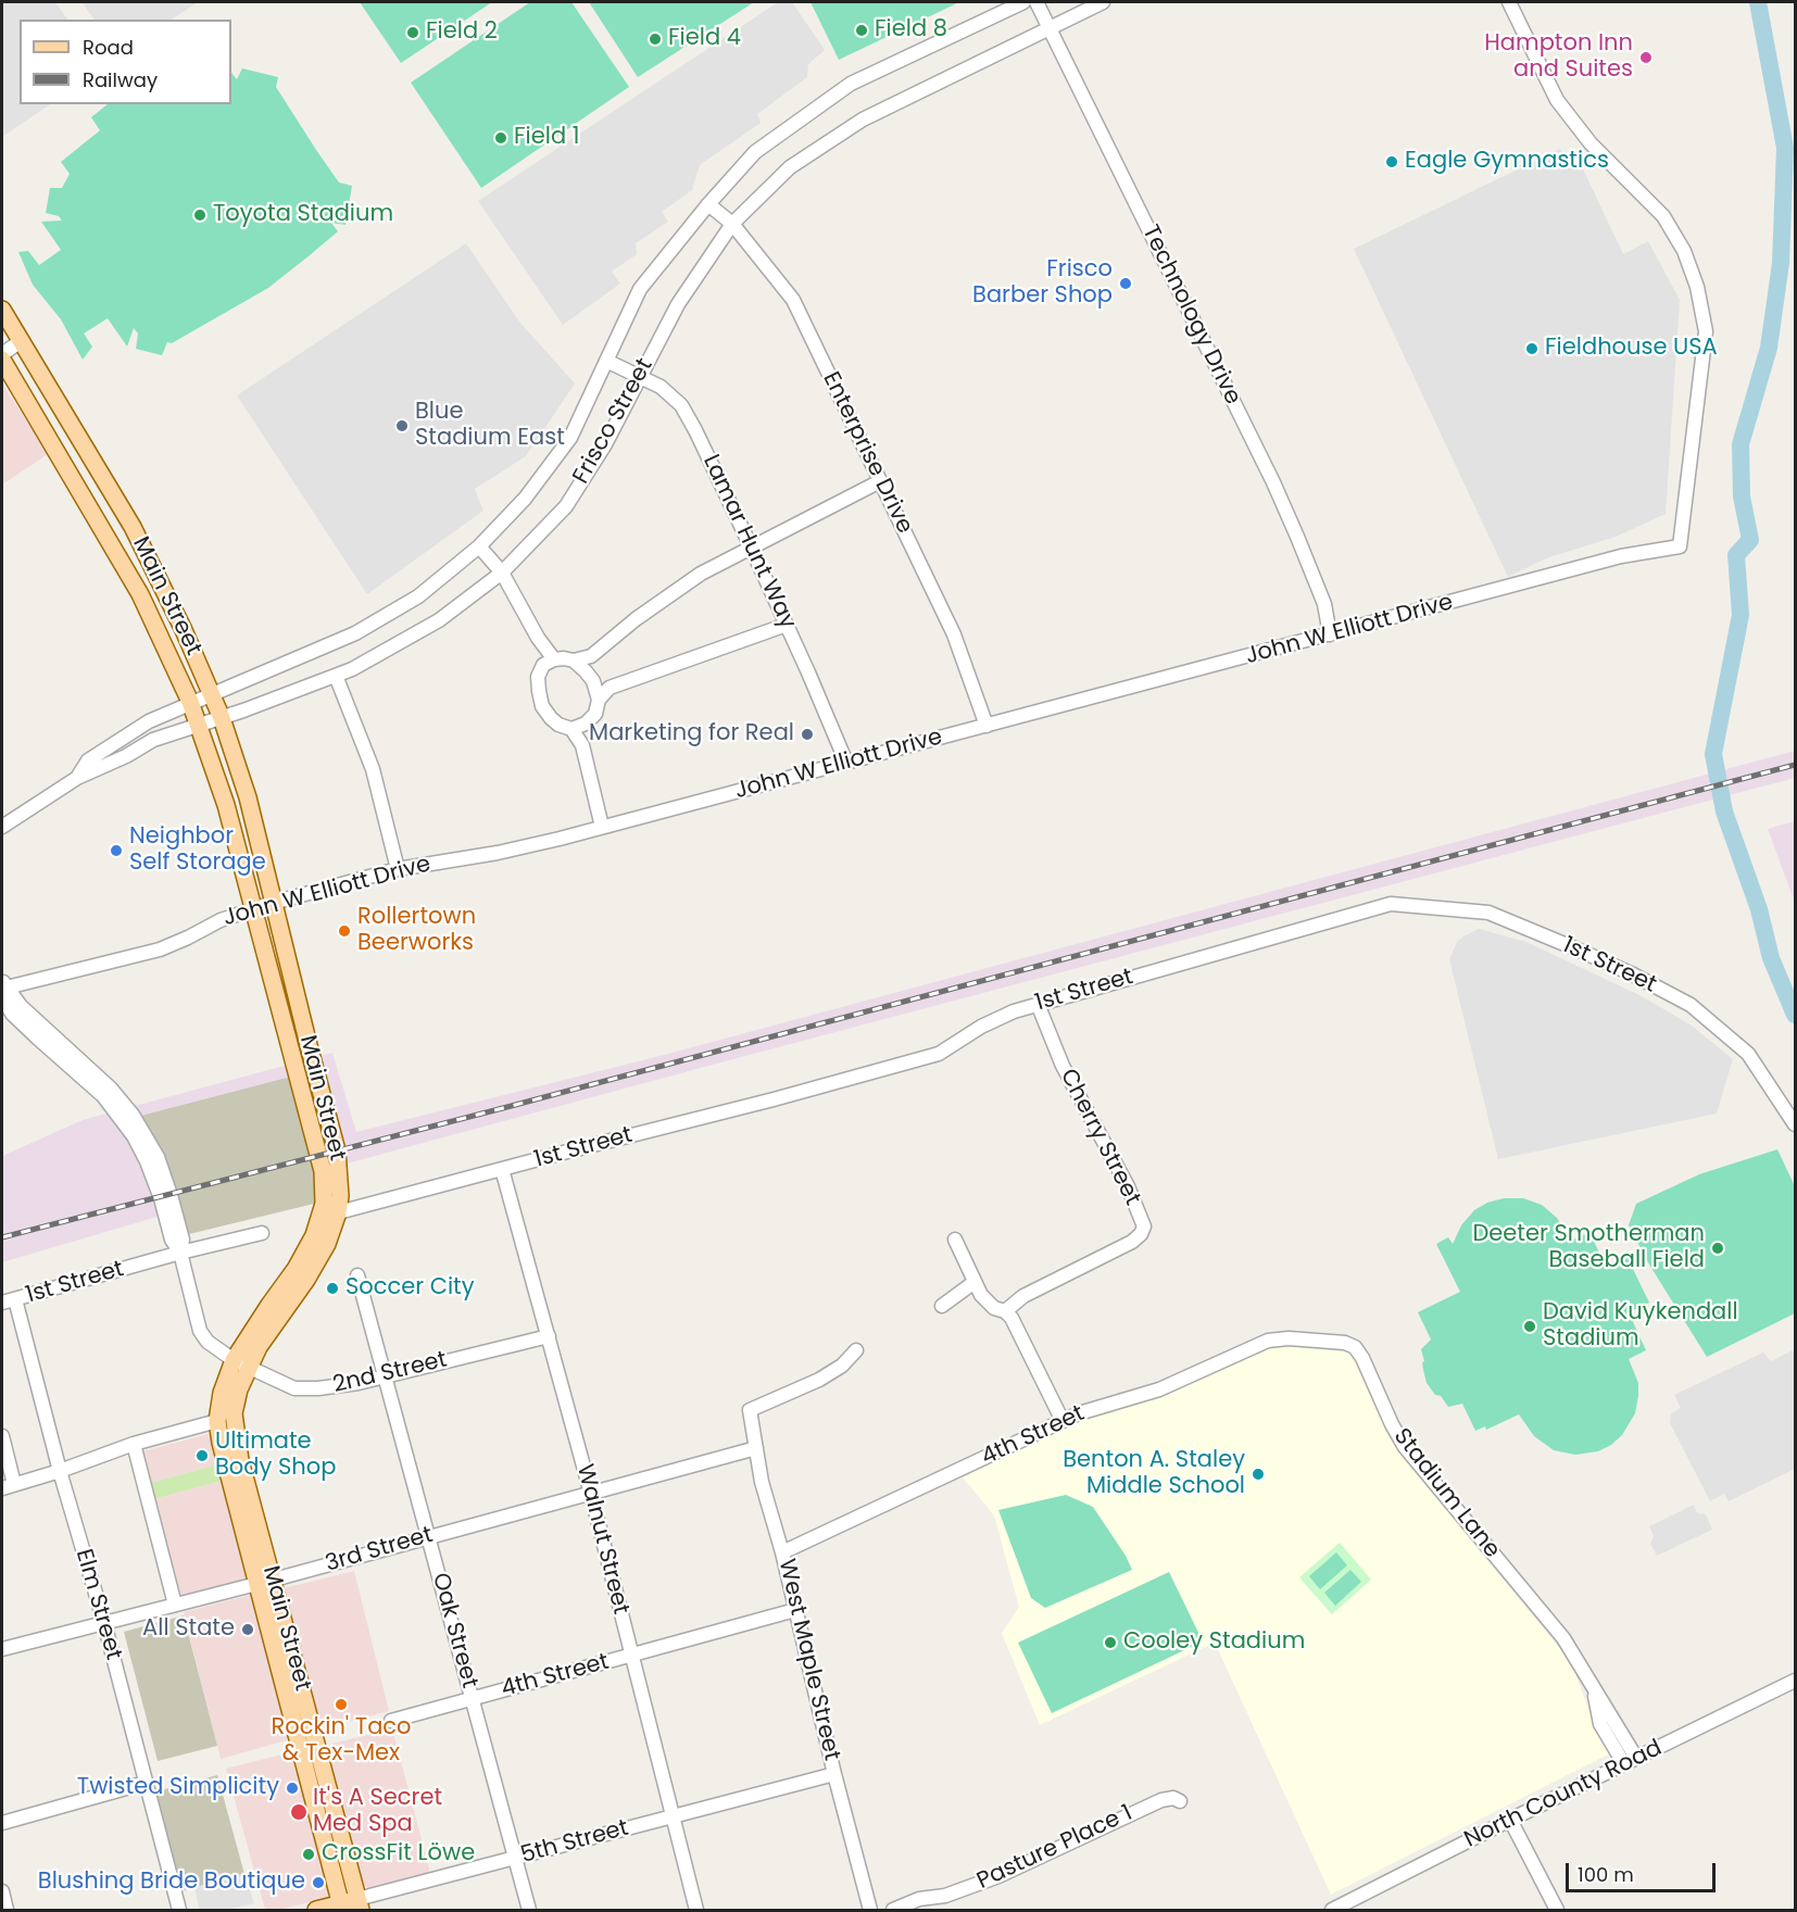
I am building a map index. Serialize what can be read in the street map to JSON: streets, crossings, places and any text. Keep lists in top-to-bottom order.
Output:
{
  "streets": {
    "main road": ["Main Street", "5th Street"],
    "street": [
      "Technology Drive",
      "Frisco Street",
      "Enterprise Drive",
      "Lamar Hunt Way",
      "John W Elliott Drive",
      "1st Street",
      "Cherry Street",
      "2nd Street",
      "4th Street",
      "Stadium Lane",
      "Walnut Street",
      "3rd Street",
      "Elm Street",
      "Oak Street",
      "West Maple Street",
      "North County Road",
      "Pasture Place 1"
    ]
  },
  "crossings": [
    ["Technology Drive", "Frisco Street"],
    ["Technology Drive", "John W Elliott Drive"],
    ["Frisco Street", "Enterprise Drive"],
    ["Frisco Street", "Lamar Hunt Way"],
    ["Frisco Street", "Main Street"],
    ["Enterprise Drive", "John W Elliott Drive"],
    ["Lamar Hunt Way", "John W Elliott Drive"],
    ["Main Street", "John W Elliott Drive"],
    ["Main Street", "1st Street"],
    ["Main Street", "2nd Street"],
    ["Main Street", "3rd Street"],
    ["Main Street", "5th Street"],
    ["John W Elliott Drive", "2nd Street"],
    ["1st Street", "Cherry Street"],
    ["1st Street", "2nd Street"],
    ["1st Street", "Walnut Street"],
    ["1st Street", "Elm Street"],
    ["2nd Street", "Walnut Street"],
    ["2nd Street", "Oak Street"],
    ["4th Street", "Stadium Lane"],
    ["4th Street", "Walnut Street"],
    ["4th Street", "Oak Street"],
    ["4th Street", "West Maple Street"],
    ["Stadium Lane", "North County Road"],
    ["Walnut Street", "3rd Street"],
    ["Walnut Street", "5th Street"],
    ["3rd Street", "Elm Street"],
    ["3rd Street", "Oak Street"],
    ["3rd Street", "West Maple Street"],
    ["Oak Street", "5th Street"],
    ["West Maple Street", "5th Street"]
  ],
  "places": [
    "Field 8",
    "Field 2",
    "Field 4",
    "Hampton Inn and Suites",
    "Field 1",
    "Eagle Gymnastics",
    "Toyota Stadium",
    "Frisco Barber Shop",
    "Fieldhouse USA",
    "Blue Stadium East",
    "Marketing for Real",
    "Neighbor Self Storage",
    "Rollertown Beerworks",
    "Deeter Smotherman Baseball Field",
    "Soccer City",
    "David Kuykendall Stadium",
    "Ultimate Body Shop",
    "Benton A. Staley Middle School",
    "All State",
    "Cooley Stadium",
    "Rockin' Taco & Tex-Mex",
    "Twisted Simplicity",
    "It's A Secret Med Spa",
    "CrossFit Löwe",
    "Blushing Bride Boutique"
  ],
  "legend": ["Road", "Railway"],
  "scale_bar": "100 m"
}
